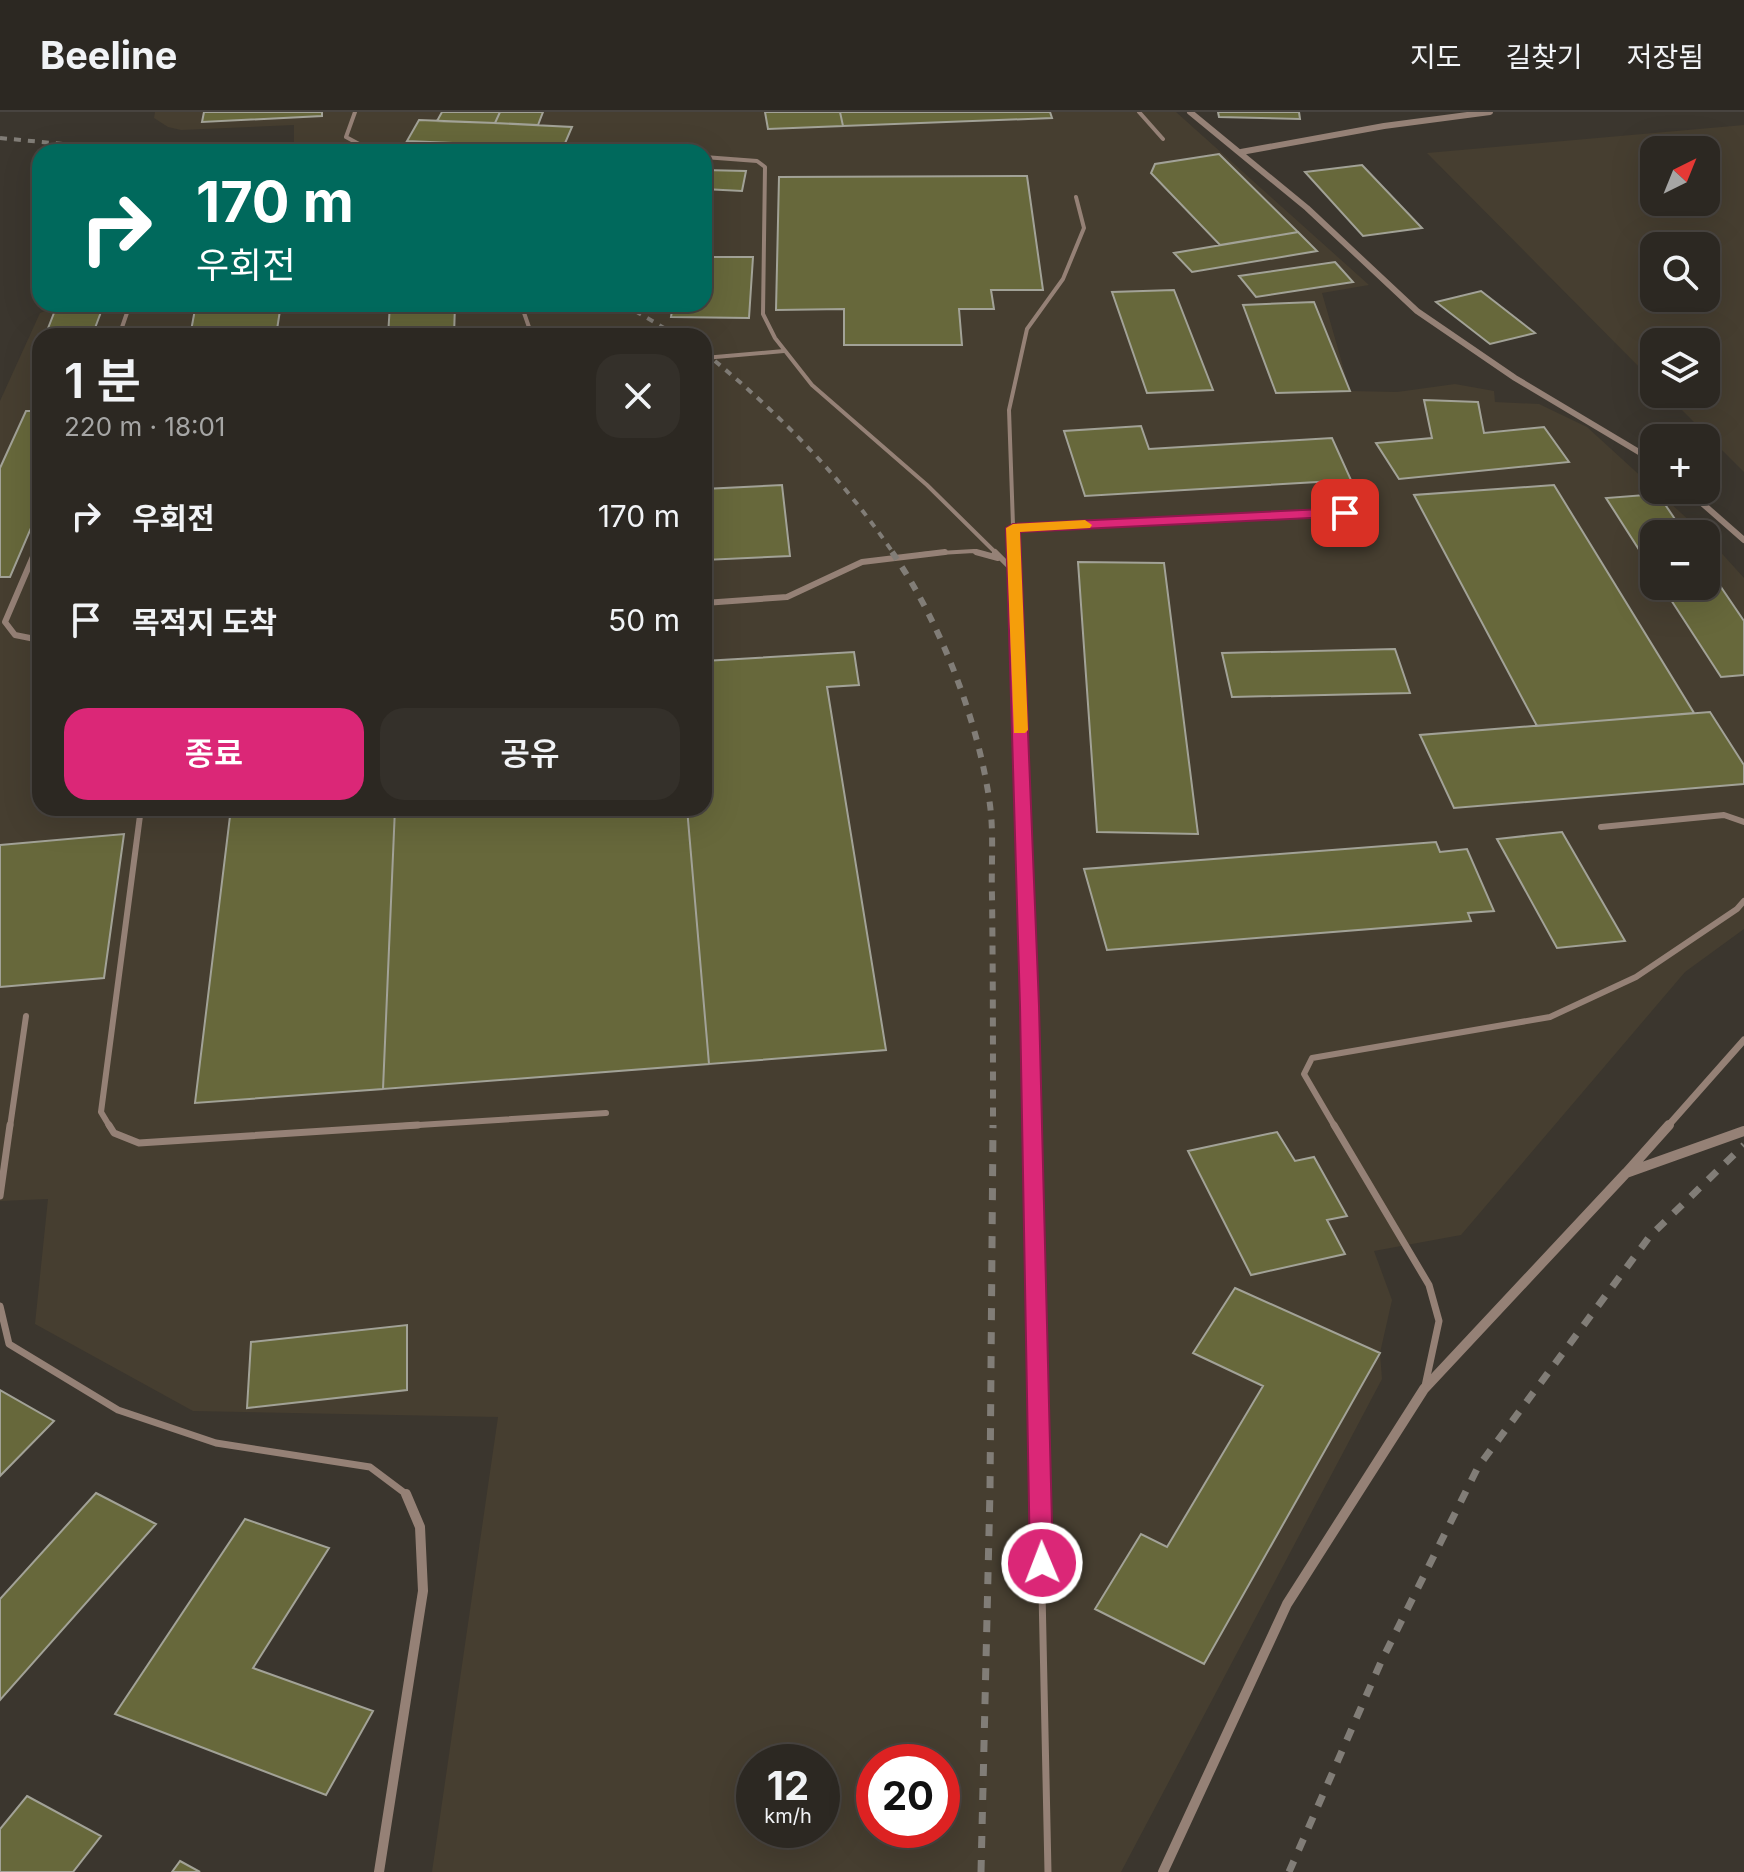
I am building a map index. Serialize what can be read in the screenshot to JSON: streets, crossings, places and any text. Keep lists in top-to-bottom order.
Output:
{
  "north": "top right",
  "page": {
    "header": "Beeline",
    "nav": ["지도", "길찾기", "저장됨"],
    "map_buttons": ["+", "−"],
    "turn": ["170 m", "우회전"],
    "heading": ["1 분", "220 m · 18:01"],
    "list": [
      {
        "name": "우회전",
        "value": "170 m"
      },
      {
        "name": "목적지 도착",
        "value": "50 m"
      }
    ],
    "buttons": ["종료", "공유"],
    "speed": "12 km/h",
    "limit": "20"
  }
}
